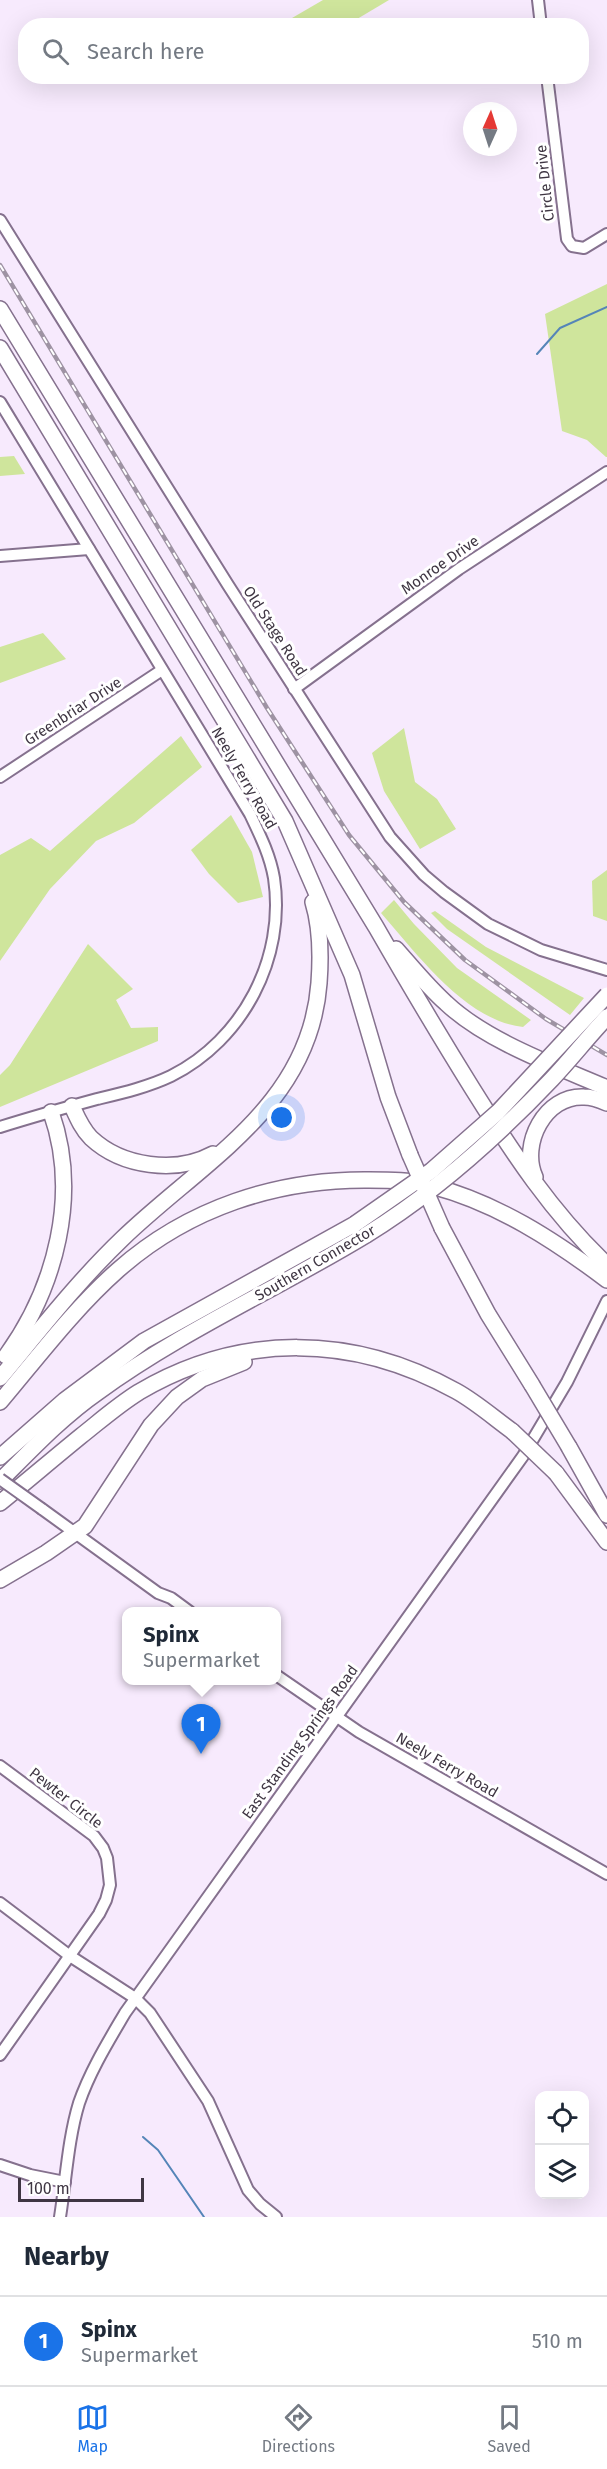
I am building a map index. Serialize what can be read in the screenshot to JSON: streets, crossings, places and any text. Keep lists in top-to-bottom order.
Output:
{
  "streets": {
    "highway": ["Southern Connector"],
    "street": [
      "Circle Drive",
      "Monroe Drive",
      "Old Stage Road",
      "Greenbriar Drive",
      "Neely Ferry Road",
      "East Standing Springs Road",
      "Pewter Circle"
    ]
  },
  "crossings": [
    ["Monroe Drive", "Old Stage Road"],
    ["Greenbriar Drive", "Neely Ferry Road"],
    ["Neely Ferry Road", "East Standing Springs Road"]
  ],
  "scale_bar": "100 m",
  "north": "top",
  "page": {
    "search": "Search here",
    "popup": ["Spinx", "Supermarket"],
    "pins": "1",
    "scale": "100 m",
    "heading": "Nearby",
    "list": [
      {
        "mark": "1",
        "name": "Spinx",
        "note": "Supermarket",
        "value": "510 m"
      }
    ],
    "nav": ["Map", "Directions", "Saved"]
  }
}
